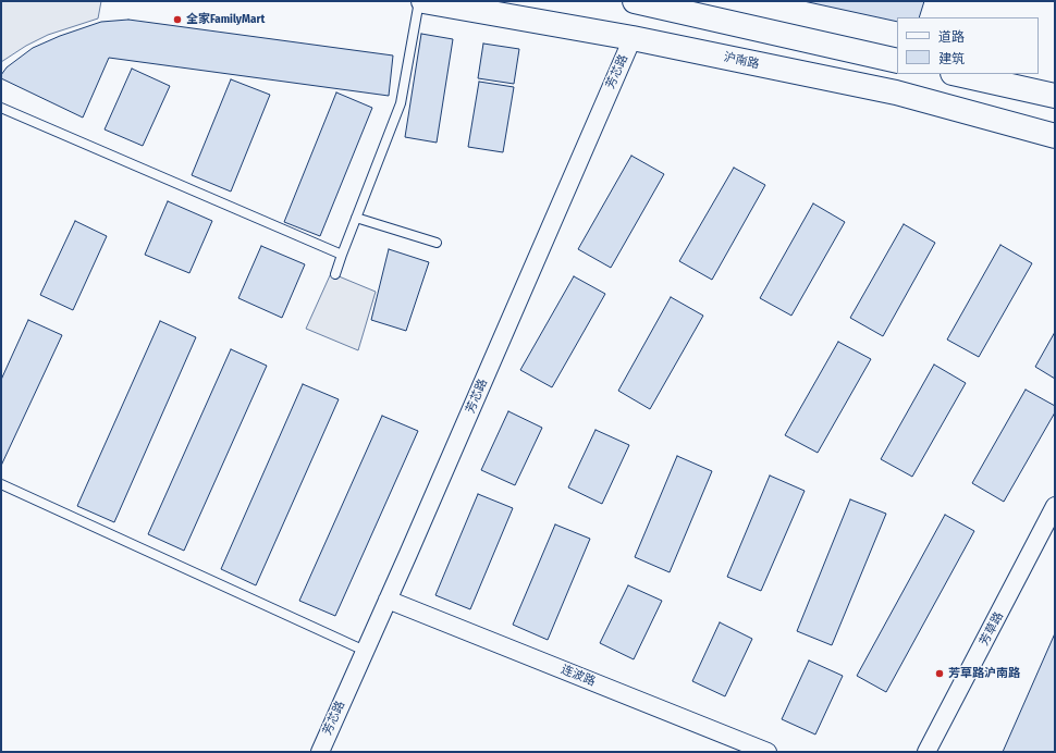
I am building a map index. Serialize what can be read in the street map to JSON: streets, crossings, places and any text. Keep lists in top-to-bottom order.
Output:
{
  "streets": {
    "main road": ["沪南路"],
    "street": ["芳芯路", "芳草路", "连波路"]
  },
  "crossings": [
    ["沪南路", "芳芯路"],
    ["芳芯路", "连波路"]
  ],
  "places": ["全家FamilyMart", "芳草路沪南路"],
  "legend": ["道路", "建筑"]
}
